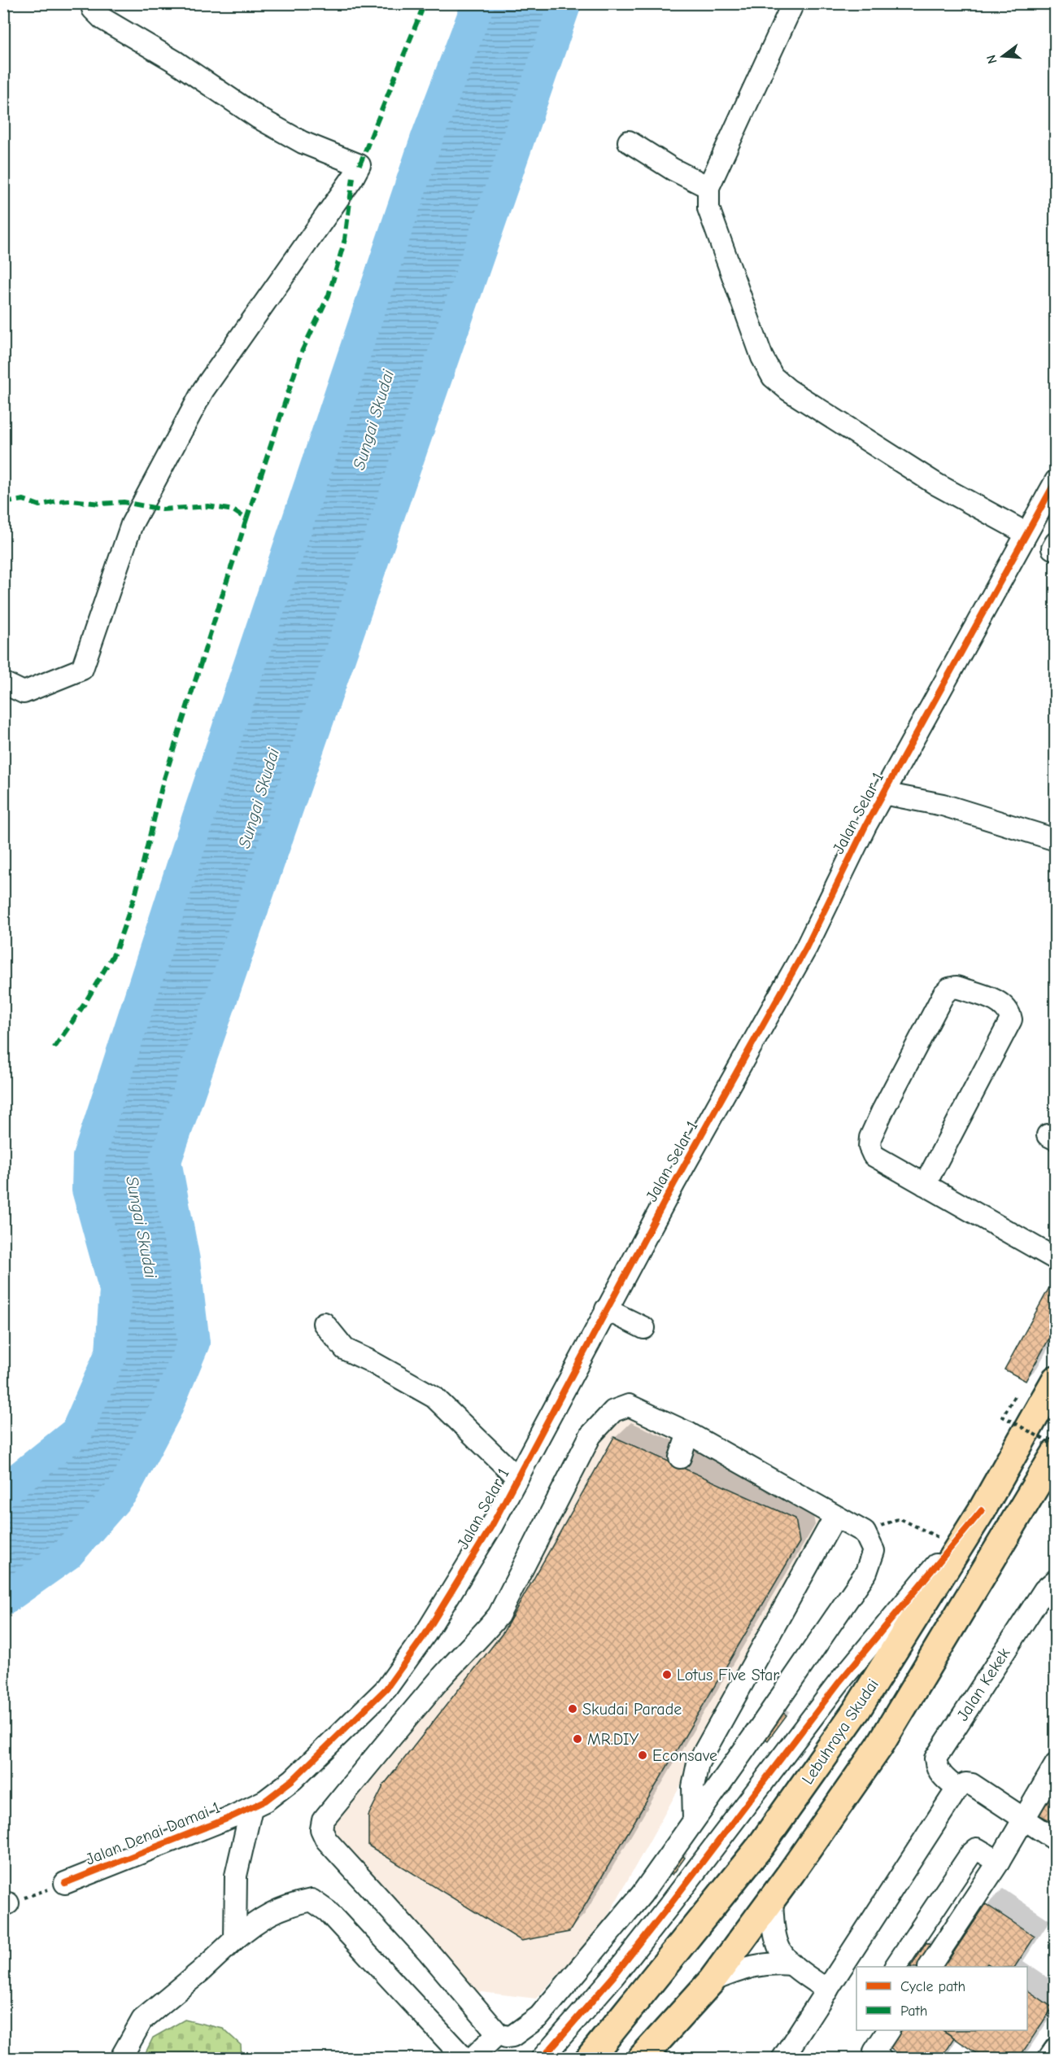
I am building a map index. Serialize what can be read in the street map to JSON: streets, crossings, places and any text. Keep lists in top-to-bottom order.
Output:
{
  "streets": {
    "highway": ["Lebuhraya Skudai"],
    "street": ["Jalan Selar 1", "Jalan Kekek", "Jalan Denai Damai 1"]
  },
  "crossings": [
    ["Jalan Selar 1", "Jalan Denai Damai 1"]
  ],
  "water": ["Sungai Skudai"],
  "places": [
    "Lotus Five Star",
    "Skudai Parade",
    "MR.DIY",
    "Econsave"
  ],
  "legend": ["Cycle path", "Path"],
  "north": "left"
}
